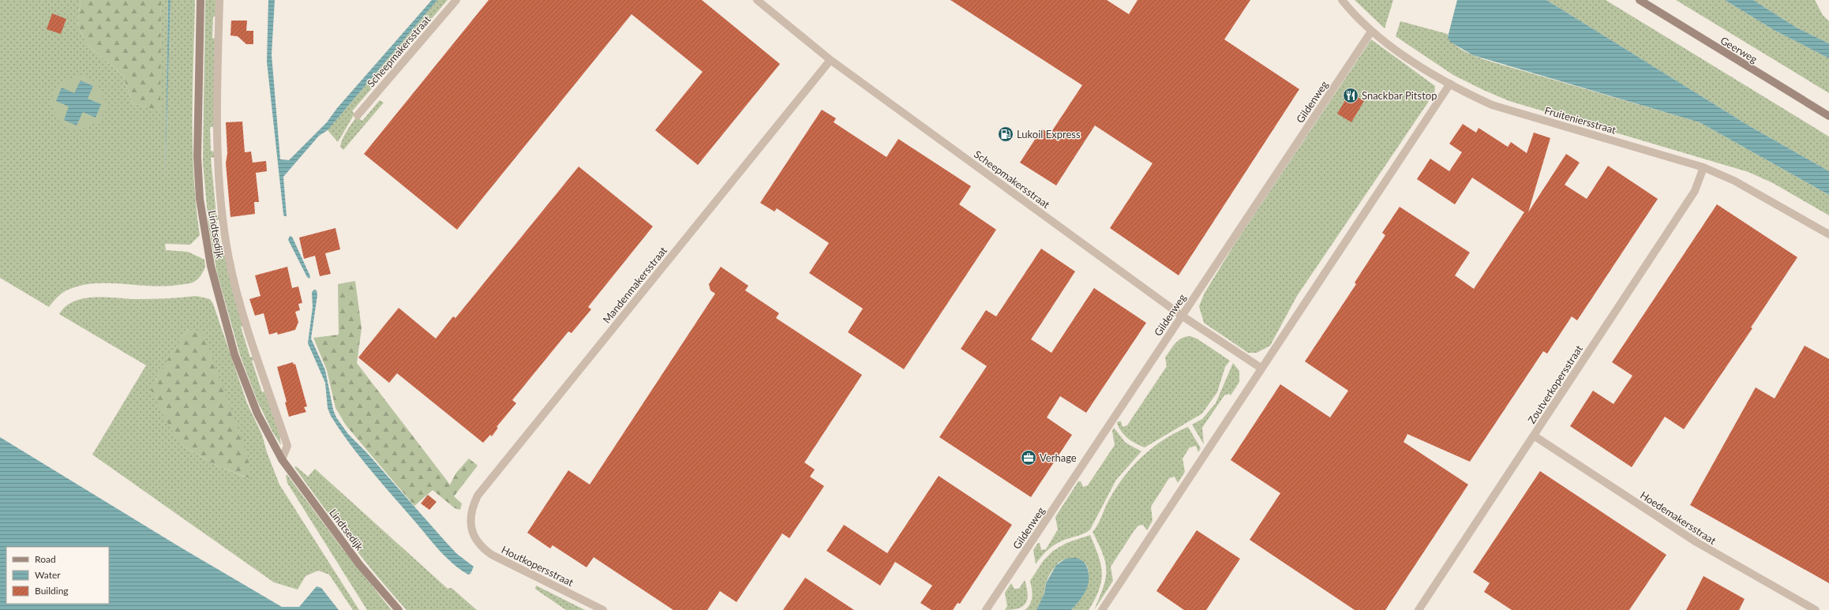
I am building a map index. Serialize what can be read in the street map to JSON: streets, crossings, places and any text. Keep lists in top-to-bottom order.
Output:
{
  "streets": {
    "street": [
      "Geerweg",
      "Scheepmakersstraat",
      "Gildenweg",
      "Fruiteniersstraat",
      "Lindtsedijk",
      "Mandenmakersstraat",
      "Zoutverkopersstraat",
      "Hoedemakersstraat",
      "Houtkopersstraat"
    ]
  },
  "crossings": [
    ["Scheepmakersstraat", "Gildenweg"],
    ["Scheepmakersstraat", "Mandenmakersstraat"],
    ["Gildenweg", "Fruiteniersstraat"],
    ["Fruiteniersstraat", "Zoutverkopersstraat"],
    ["Mandenmakersstraat", "Houtkopersstraat"],
    ["Zoutverkopersstraat", "Hoedemakersstraat"]
  ],
  "places": {
    "restaurant": ["Snackbar Pitstop"],
    "fuel station": ["Lukoil Express"],
    "office": ["Verhage"]
  },
  "legend": ["Road", "Water", "Building"]
}
